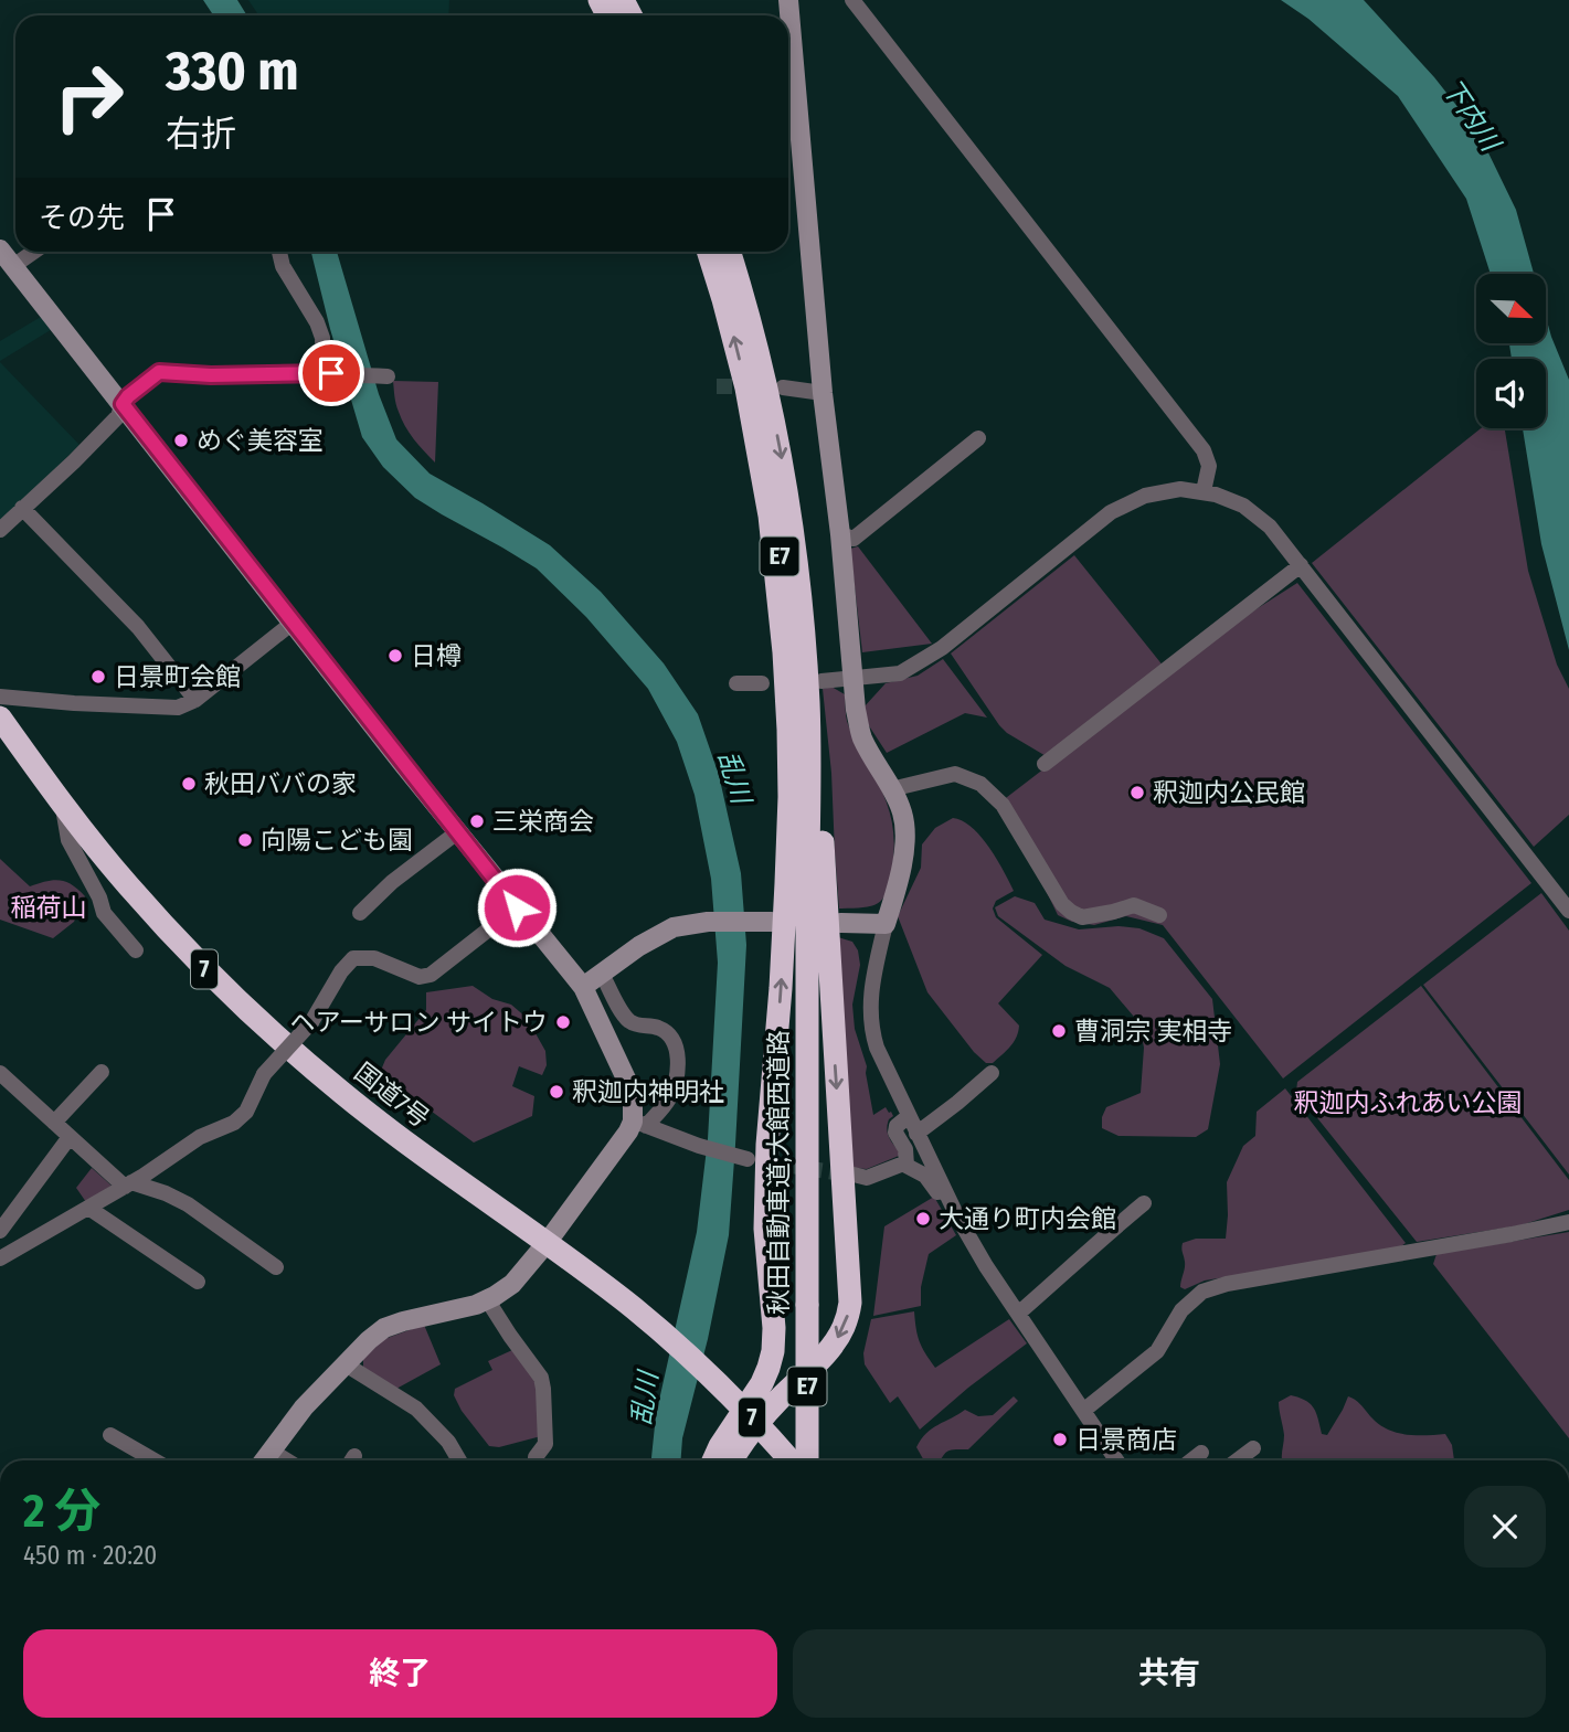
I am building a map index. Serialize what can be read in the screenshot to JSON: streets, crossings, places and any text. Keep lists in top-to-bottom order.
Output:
{
  "streets": {
    "highway": [
      "E7",
      "7",
      "国道7号",
      "秋田自動車道;大館西道路"
    ]
  },
  "water": ["下内川", "乱川"],
  "parks": ["稲荷山", "釈迦内ふれあい公園"],
  "places": [
    "めぐ美容室",
    "日樽",
    "日景町会館",
    "秋田ババの家",
    "釈迦内公民館",
    "三栄商会",
    "向陽こども園",
    "ヘアーサロン サイトウ",
    "曹洞宗 実相寺",
    "釈迦内神明社",
    "大通り町内会館",
    "日景商店"
  ],
  "north": "bottom right",
  "page": {
    "turn": ["330 m", "右折"],
    "then": "その先",
    "heading": ["2 分", "450 m · 20:20"],
    "buttons": ["終了", "共有"]
  }
}
